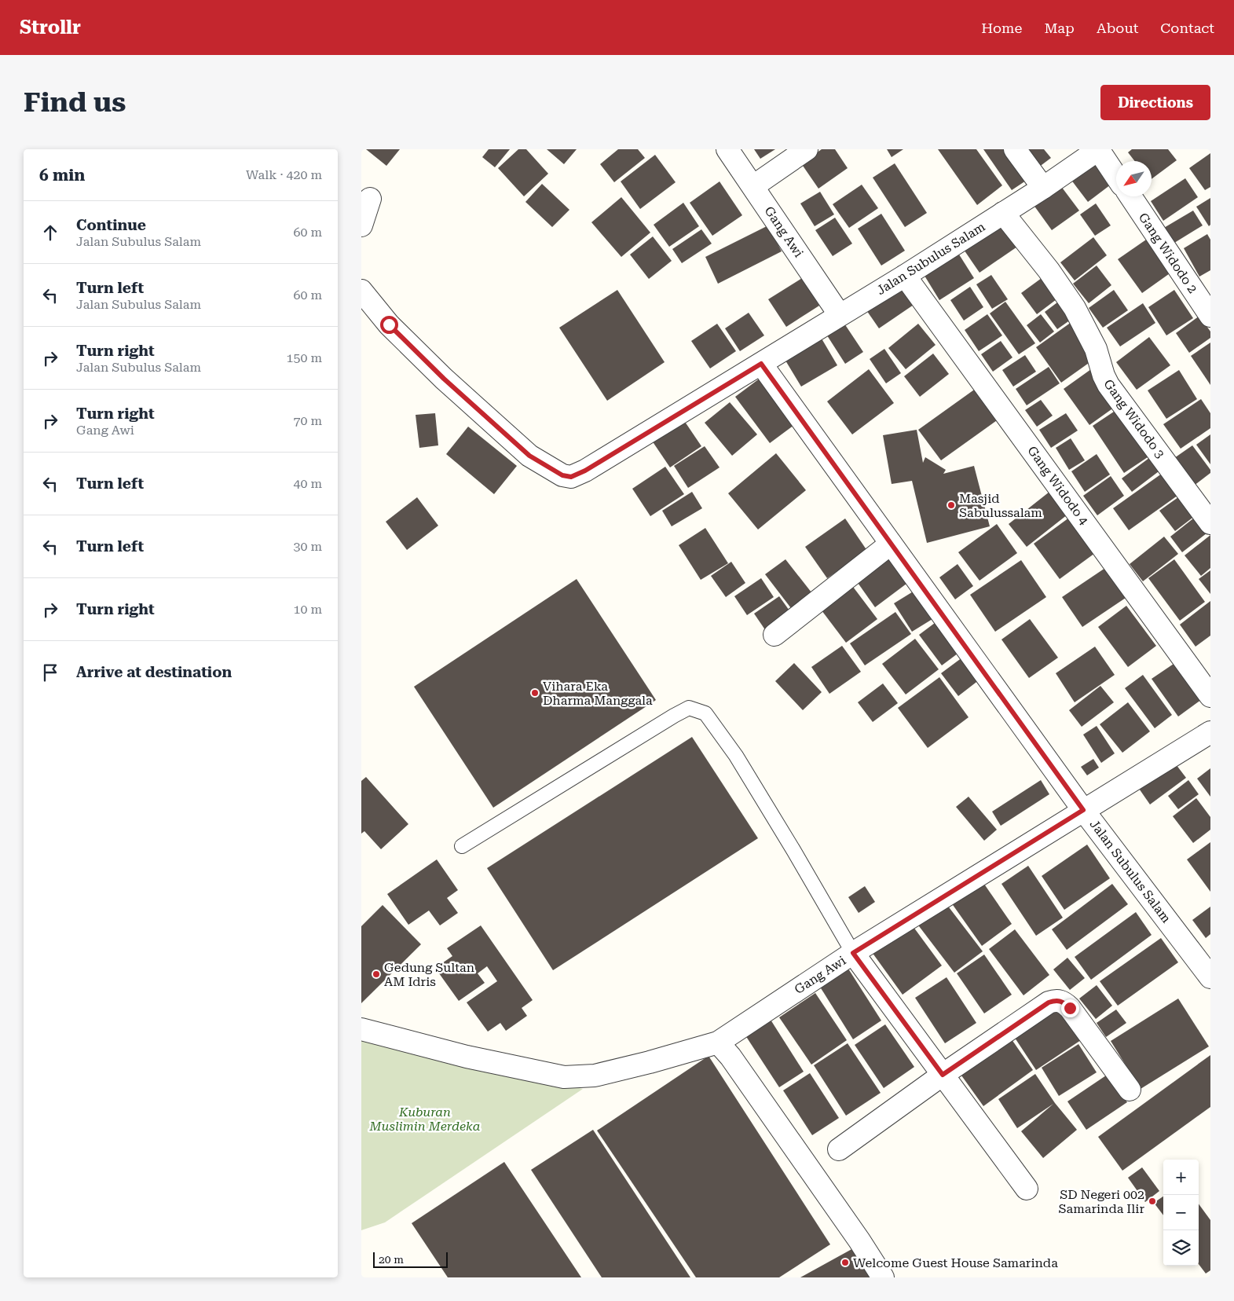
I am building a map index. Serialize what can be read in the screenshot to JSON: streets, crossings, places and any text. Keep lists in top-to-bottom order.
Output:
{
  "streets": {
    "street": [
      "Gang Awi",
      "Gang Widodo 2",
      "Jalan Subulus Salam",
      "Gang Widodo 3",
      "Gang Widodo 4"
    ]
  },
  "crossings": [
    ["Gang Awi", "Jalan Subulus Salam"],
    ["Jalan Subulus Salam", "Gang Widodo 3"],
    ["Jalan Subulus Salam", "Gang Widodo 4"]
  ],
  "parks": ["Kuburan Muslimin Merdeka"],
  "places": [
    "Masjid Sabulussalam",
    "Vihara Eka Dharma Manggala",
    "Gedung Sultan AM Idris",
    "SD Negeri 002 Samarinda Ilir",
    "Welcome Guest House Samarinda"
  ],
  "scale_bar": "20 m",
  "north": "bottom left",
  "page": {
    "header": "Strollr",
    "nav": [
      "Home",
      "Map",
      "About",
      "Contact"
    ],
    "buttons": "Directions",
    "title": "Find us",
    "heading": ["6 min", "Walk · 420 m"],
    "list": [
      ["Continue", "Jalan Subulus Salam", "60 m"],
      ["Turn left", "Jalan Subulus Salam", "60 m"],
      ["Turn right", "Jalan Subulus Salam", "150 m"],
      ["Turn right", "Gang Awi", "70 m"],
      ["Turn left", "40 m"],
      ["Turn left", "30 m"],
      ["Turn right", "10 m"],
      "Arrive at destination"
    ],
    "map_buttons": ["+", "−"],
    "scale": "20 m"
  }
}
